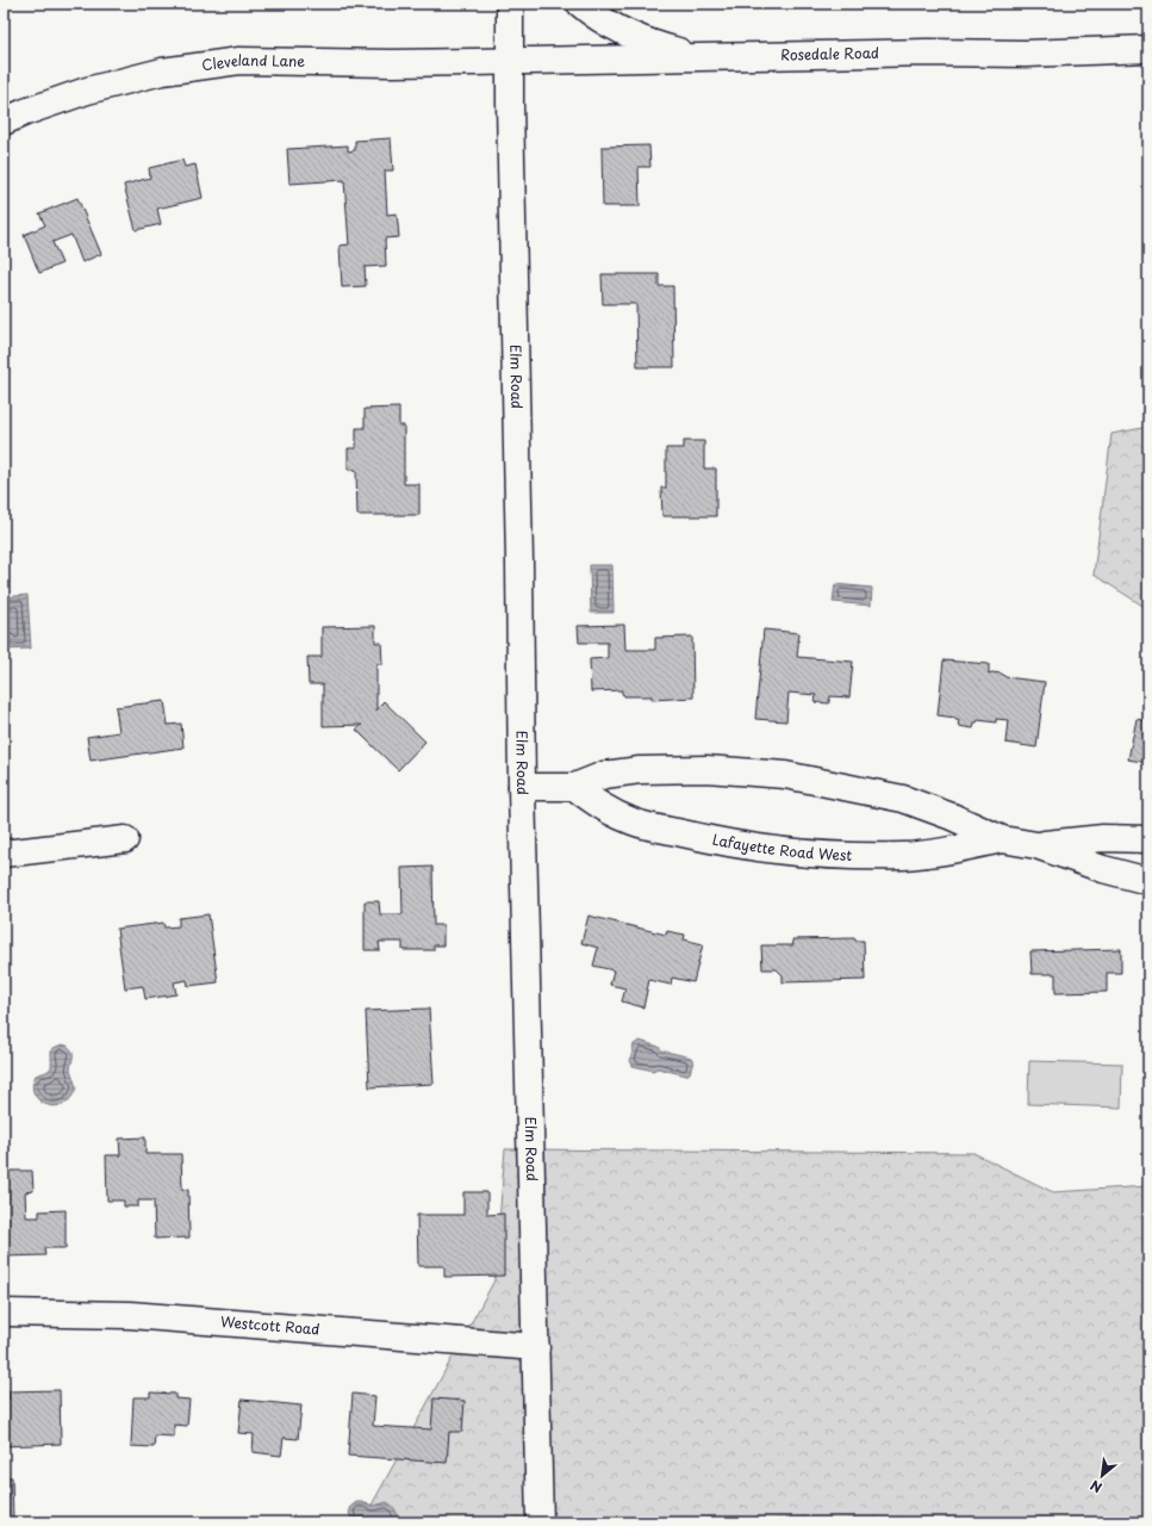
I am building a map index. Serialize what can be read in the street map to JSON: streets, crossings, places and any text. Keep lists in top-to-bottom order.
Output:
{
  "streets": {
    "street": [
      "Rosedale Road",
      "Cleveland Lane",
      "Elm Road",
      "Lafayette Road West",
      "Westcott Road"
    ]
  },
  "crossings": [
    ["Rosedale Road", "Cleveland Lane"],
    ["Rosedale Road", "Elm Road"],
    ["Cleveland Lane", "Elm Road"],
    ["Elm Road", "Lafayette Road West"],
    ["Elm Road", "Westcott Road"]
  ],
  "north": "bottom left"
}
